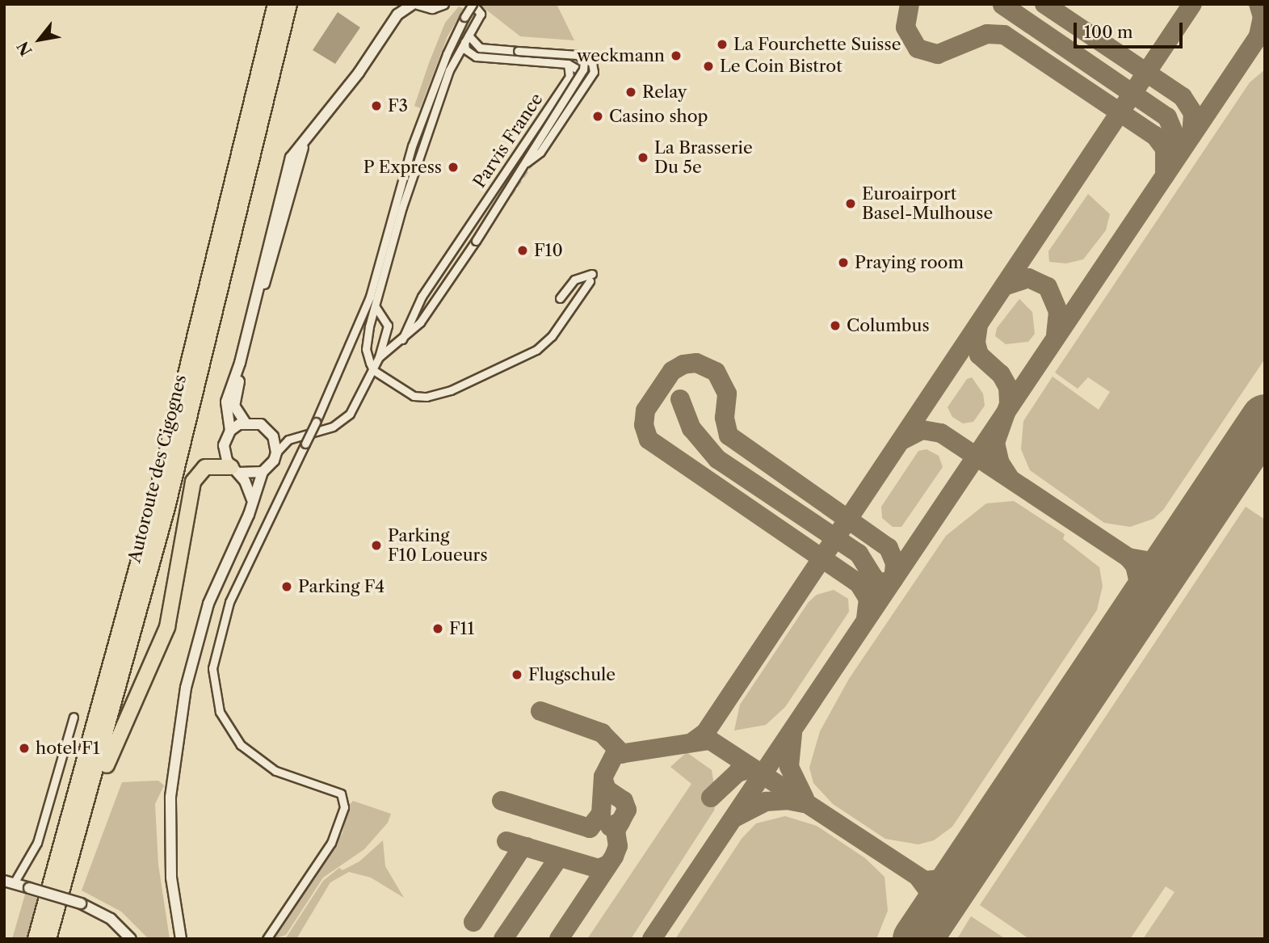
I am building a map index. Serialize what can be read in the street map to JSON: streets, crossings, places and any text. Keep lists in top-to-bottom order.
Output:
{
  "streets": {
    "highway": ["Autoroute des Cigognes"],
    "street": ["Parvis France"]
  },
  "places": [
    "La Fourchette Suisse",
    "weckmann",
    "Le Coin Bistrot",
    "Relay",
    "F3",
    "Casino shop",
    "La Brasserie Du 5e",
    "P Express",
    "Euroairport Basel-Mulhouse",
    "F10",
    "Praying room",
    "Columbus",
    "Parking F10 Loueurs",
    "Parking F4",
    "F11",
    "Flugschule",
    "hotel F1"
  ],
  "scale_bar": "100 m",
  "north": "bottom left"
}
